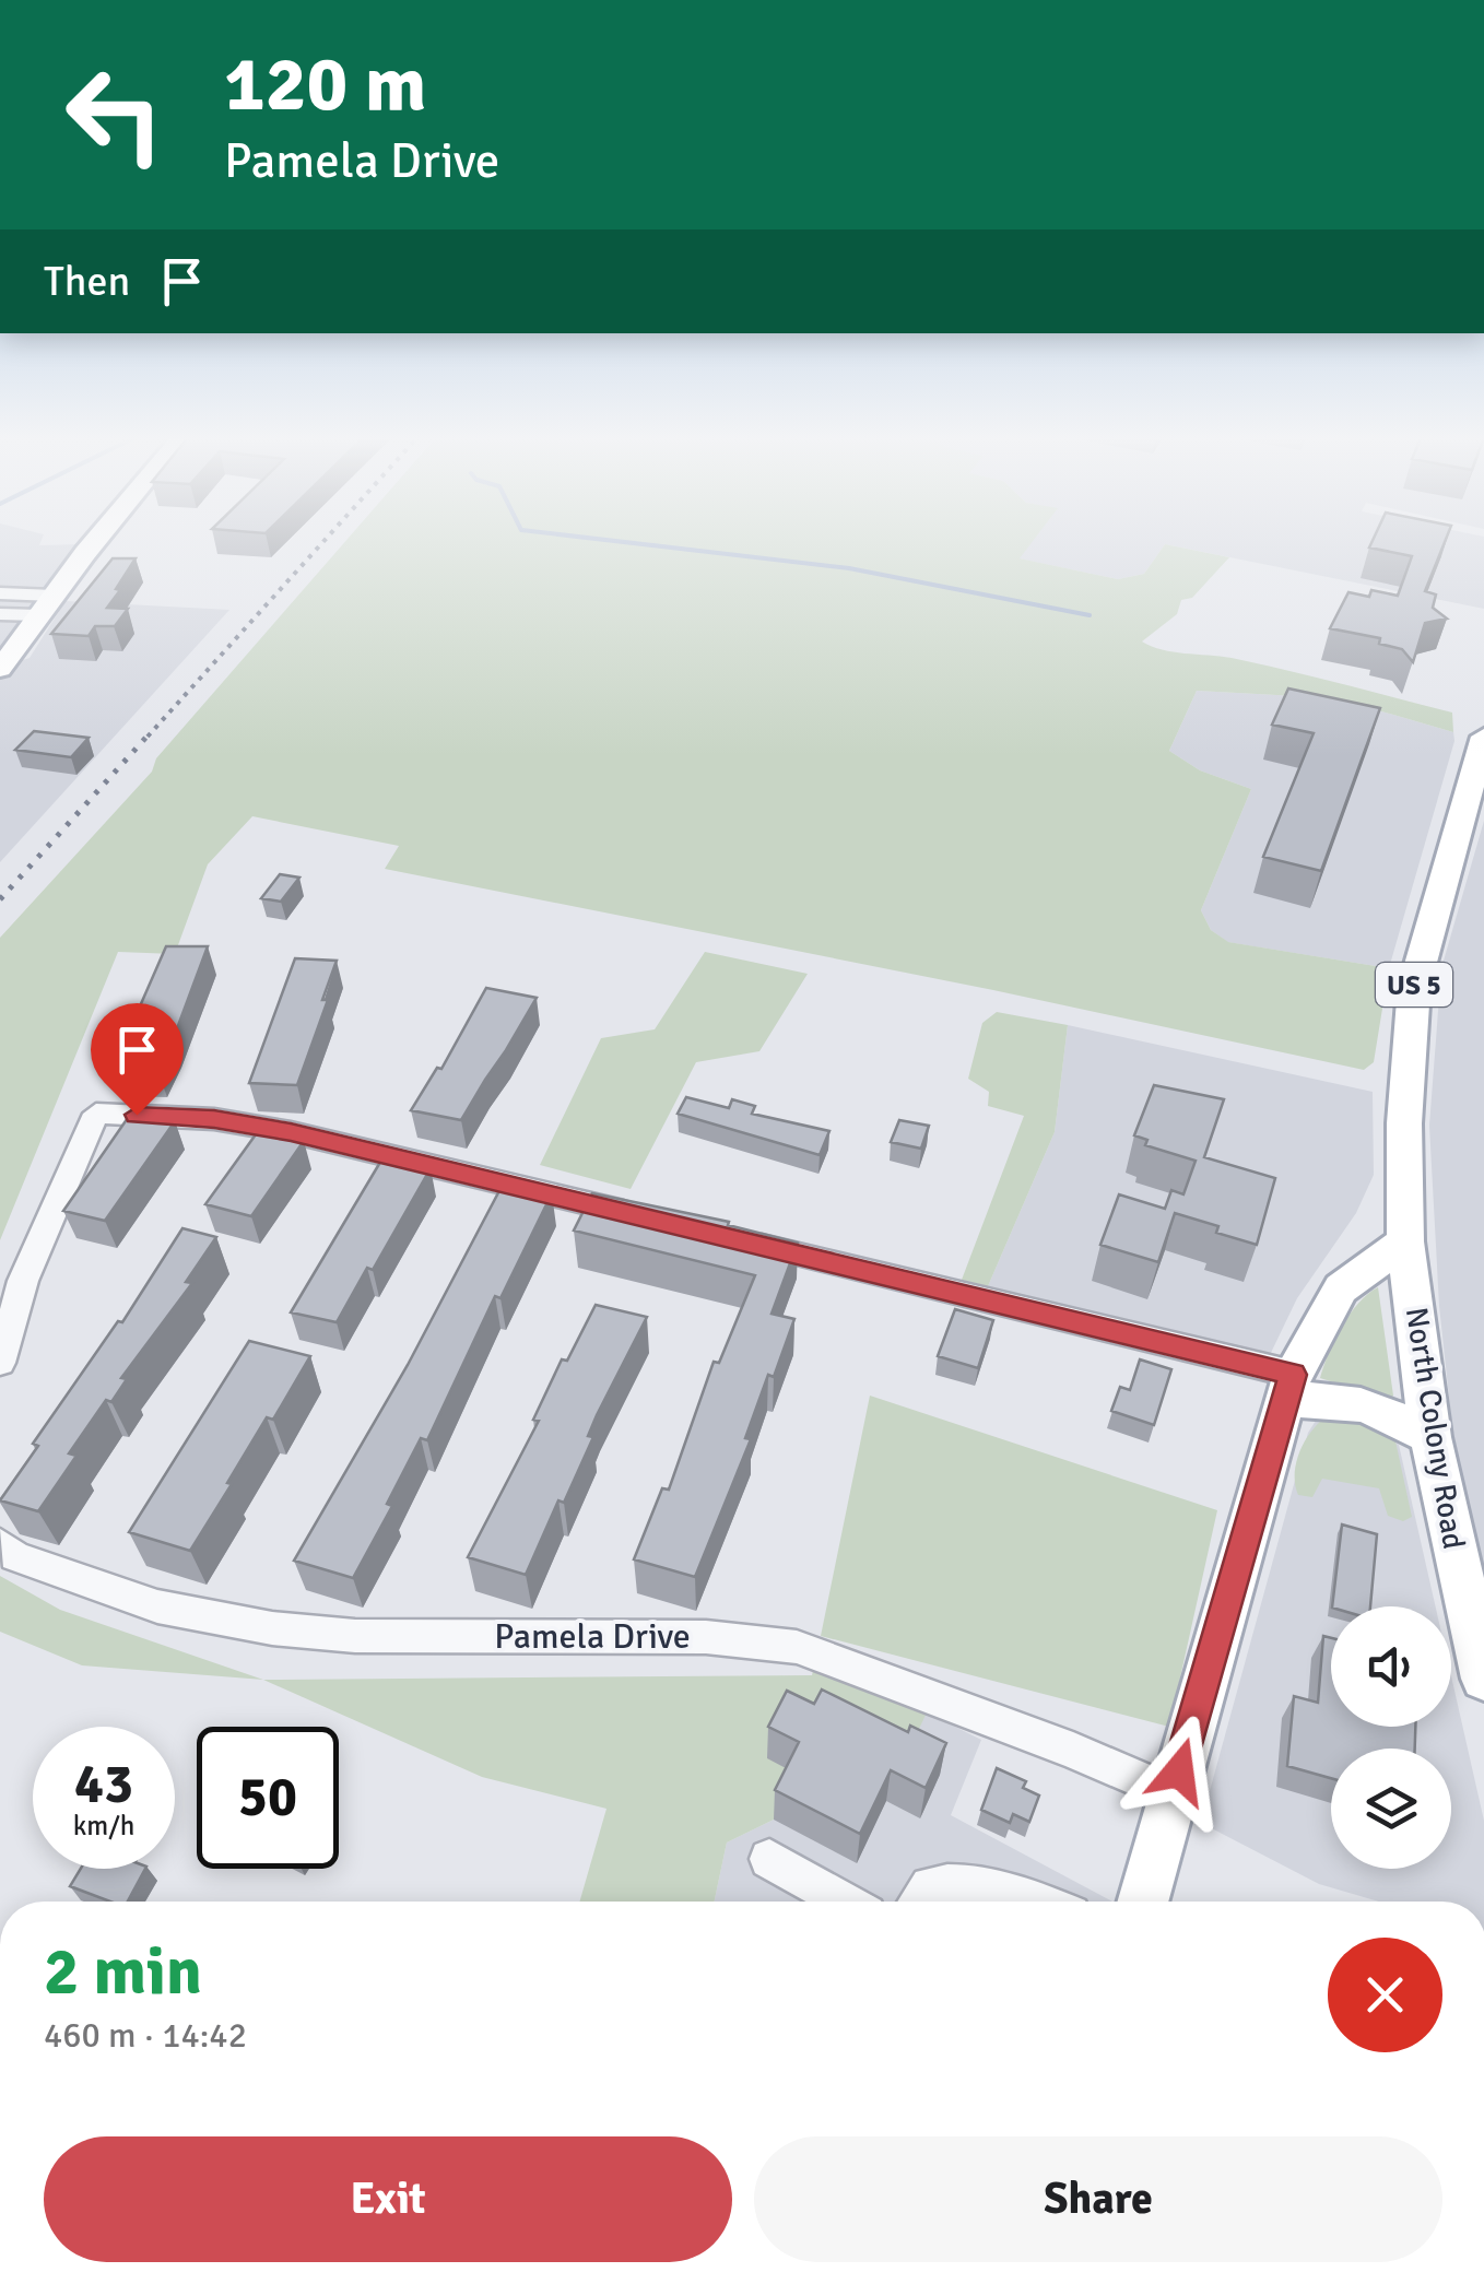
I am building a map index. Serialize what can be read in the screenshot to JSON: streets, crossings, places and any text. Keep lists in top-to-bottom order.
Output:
{
  "streets": {
    "main road": ["US 5", "North Colony Road"],
    "street": ["Pamela Drive"]
  },
  "crossings": [
    ["US 5", "North Colony Road"]
  ],
  "page": {
    "turn": ["120 m", "Pamela Drive"],
    "then": "Then",
    "speed": "43 km/h",
    "limit": "50",
    "heading": ["2 min", "460 m · 14:42"],
    "buttons": ["Exit", "Share"]
  }
}
